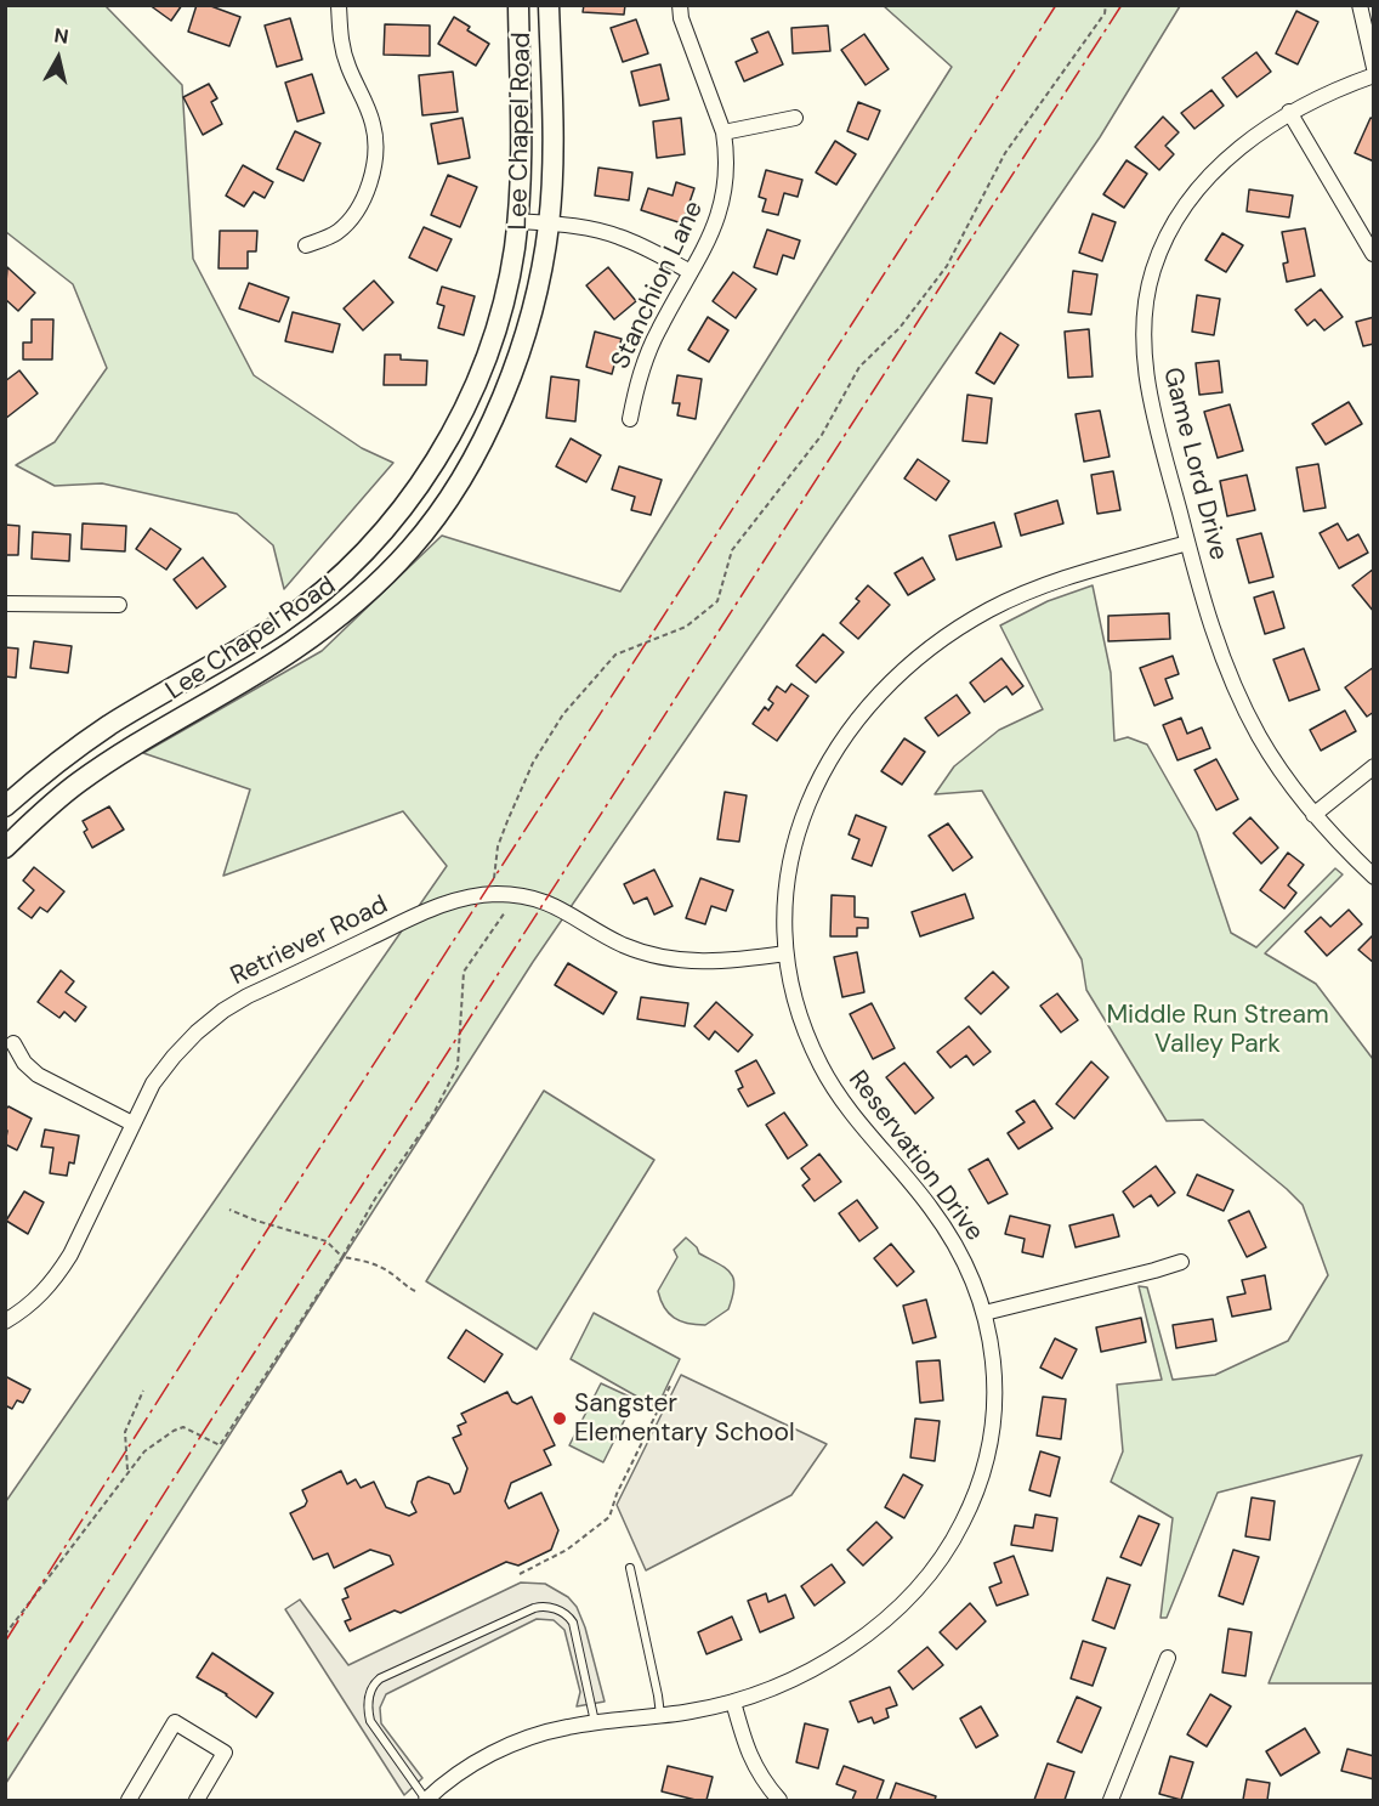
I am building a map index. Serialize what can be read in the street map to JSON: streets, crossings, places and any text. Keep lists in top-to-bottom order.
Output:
{
  "streets": {
    "main road": ["Lee Chapel Road"],
    "street": [
      "Stanchion Lane",
      "Game Lord Drive",
      "Retriever Road",
      "Reservation Drive"
    ]
  },
  "crossings": [
    ["Game Lord Drive", "Reservation Drive"],
    ["Retriever Road", "Reservation Drive"]
  ],
  "parks": ["Middle Run Stream Valley Park"],
  "places": ["Sangster Elementary School"],
  "north": "top"
}
